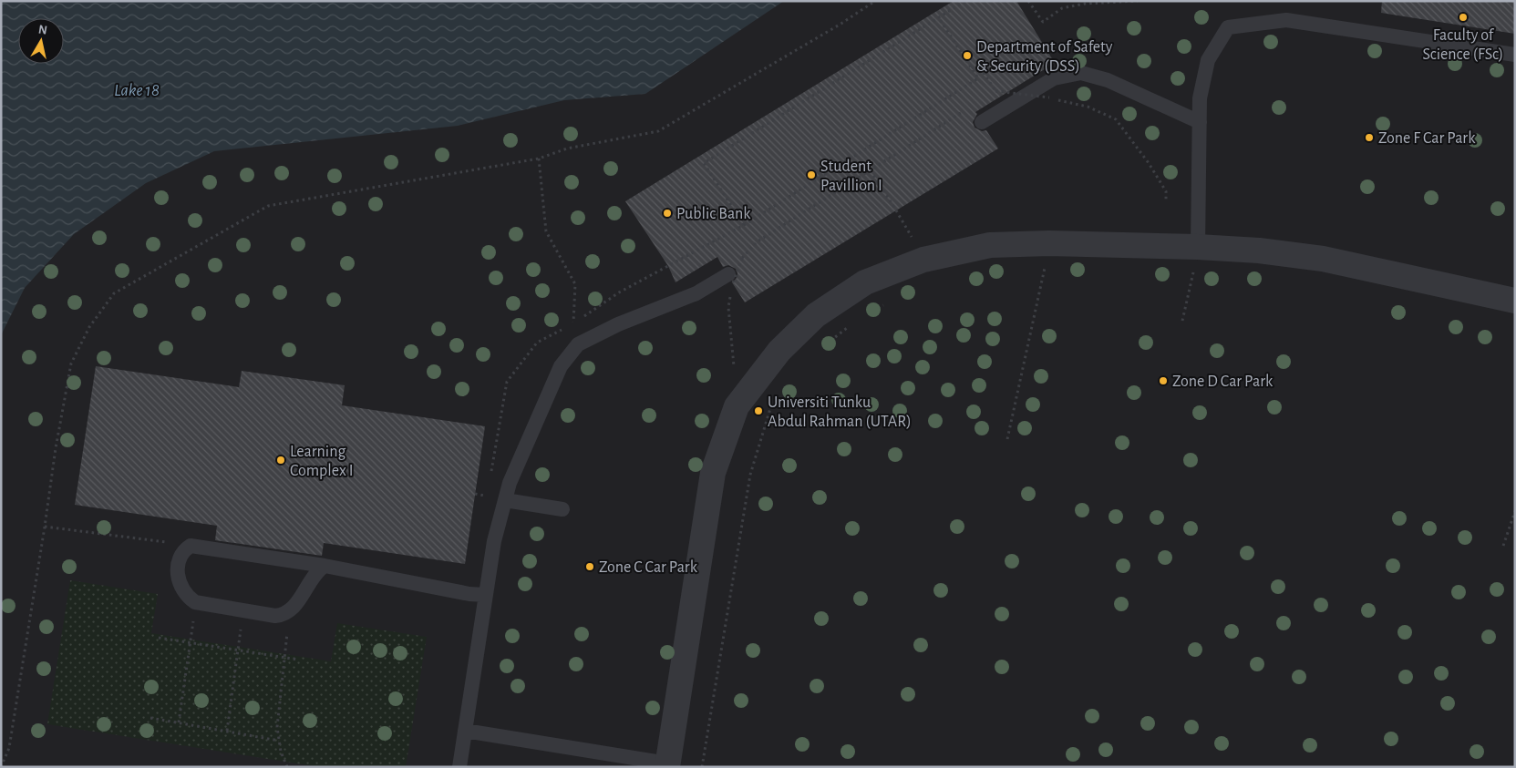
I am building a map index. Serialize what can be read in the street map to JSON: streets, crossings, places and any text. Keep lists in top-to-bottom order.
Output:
{
  "water": ["Lake 18"],
  "places": [
    "Faculty of Science (FSc)",
    "Department of Safety & Security (DSS)",
    "Zone F Car Park",
    "Student Pavillion I",
    "Public Bank",
    "Zone D Car Park",
    "Universiti Tunku Abdul Rahman (UTAR)",
    "Learning Complex I",
    "Zone C Car Park"
  ],
  "north": "top"
}
